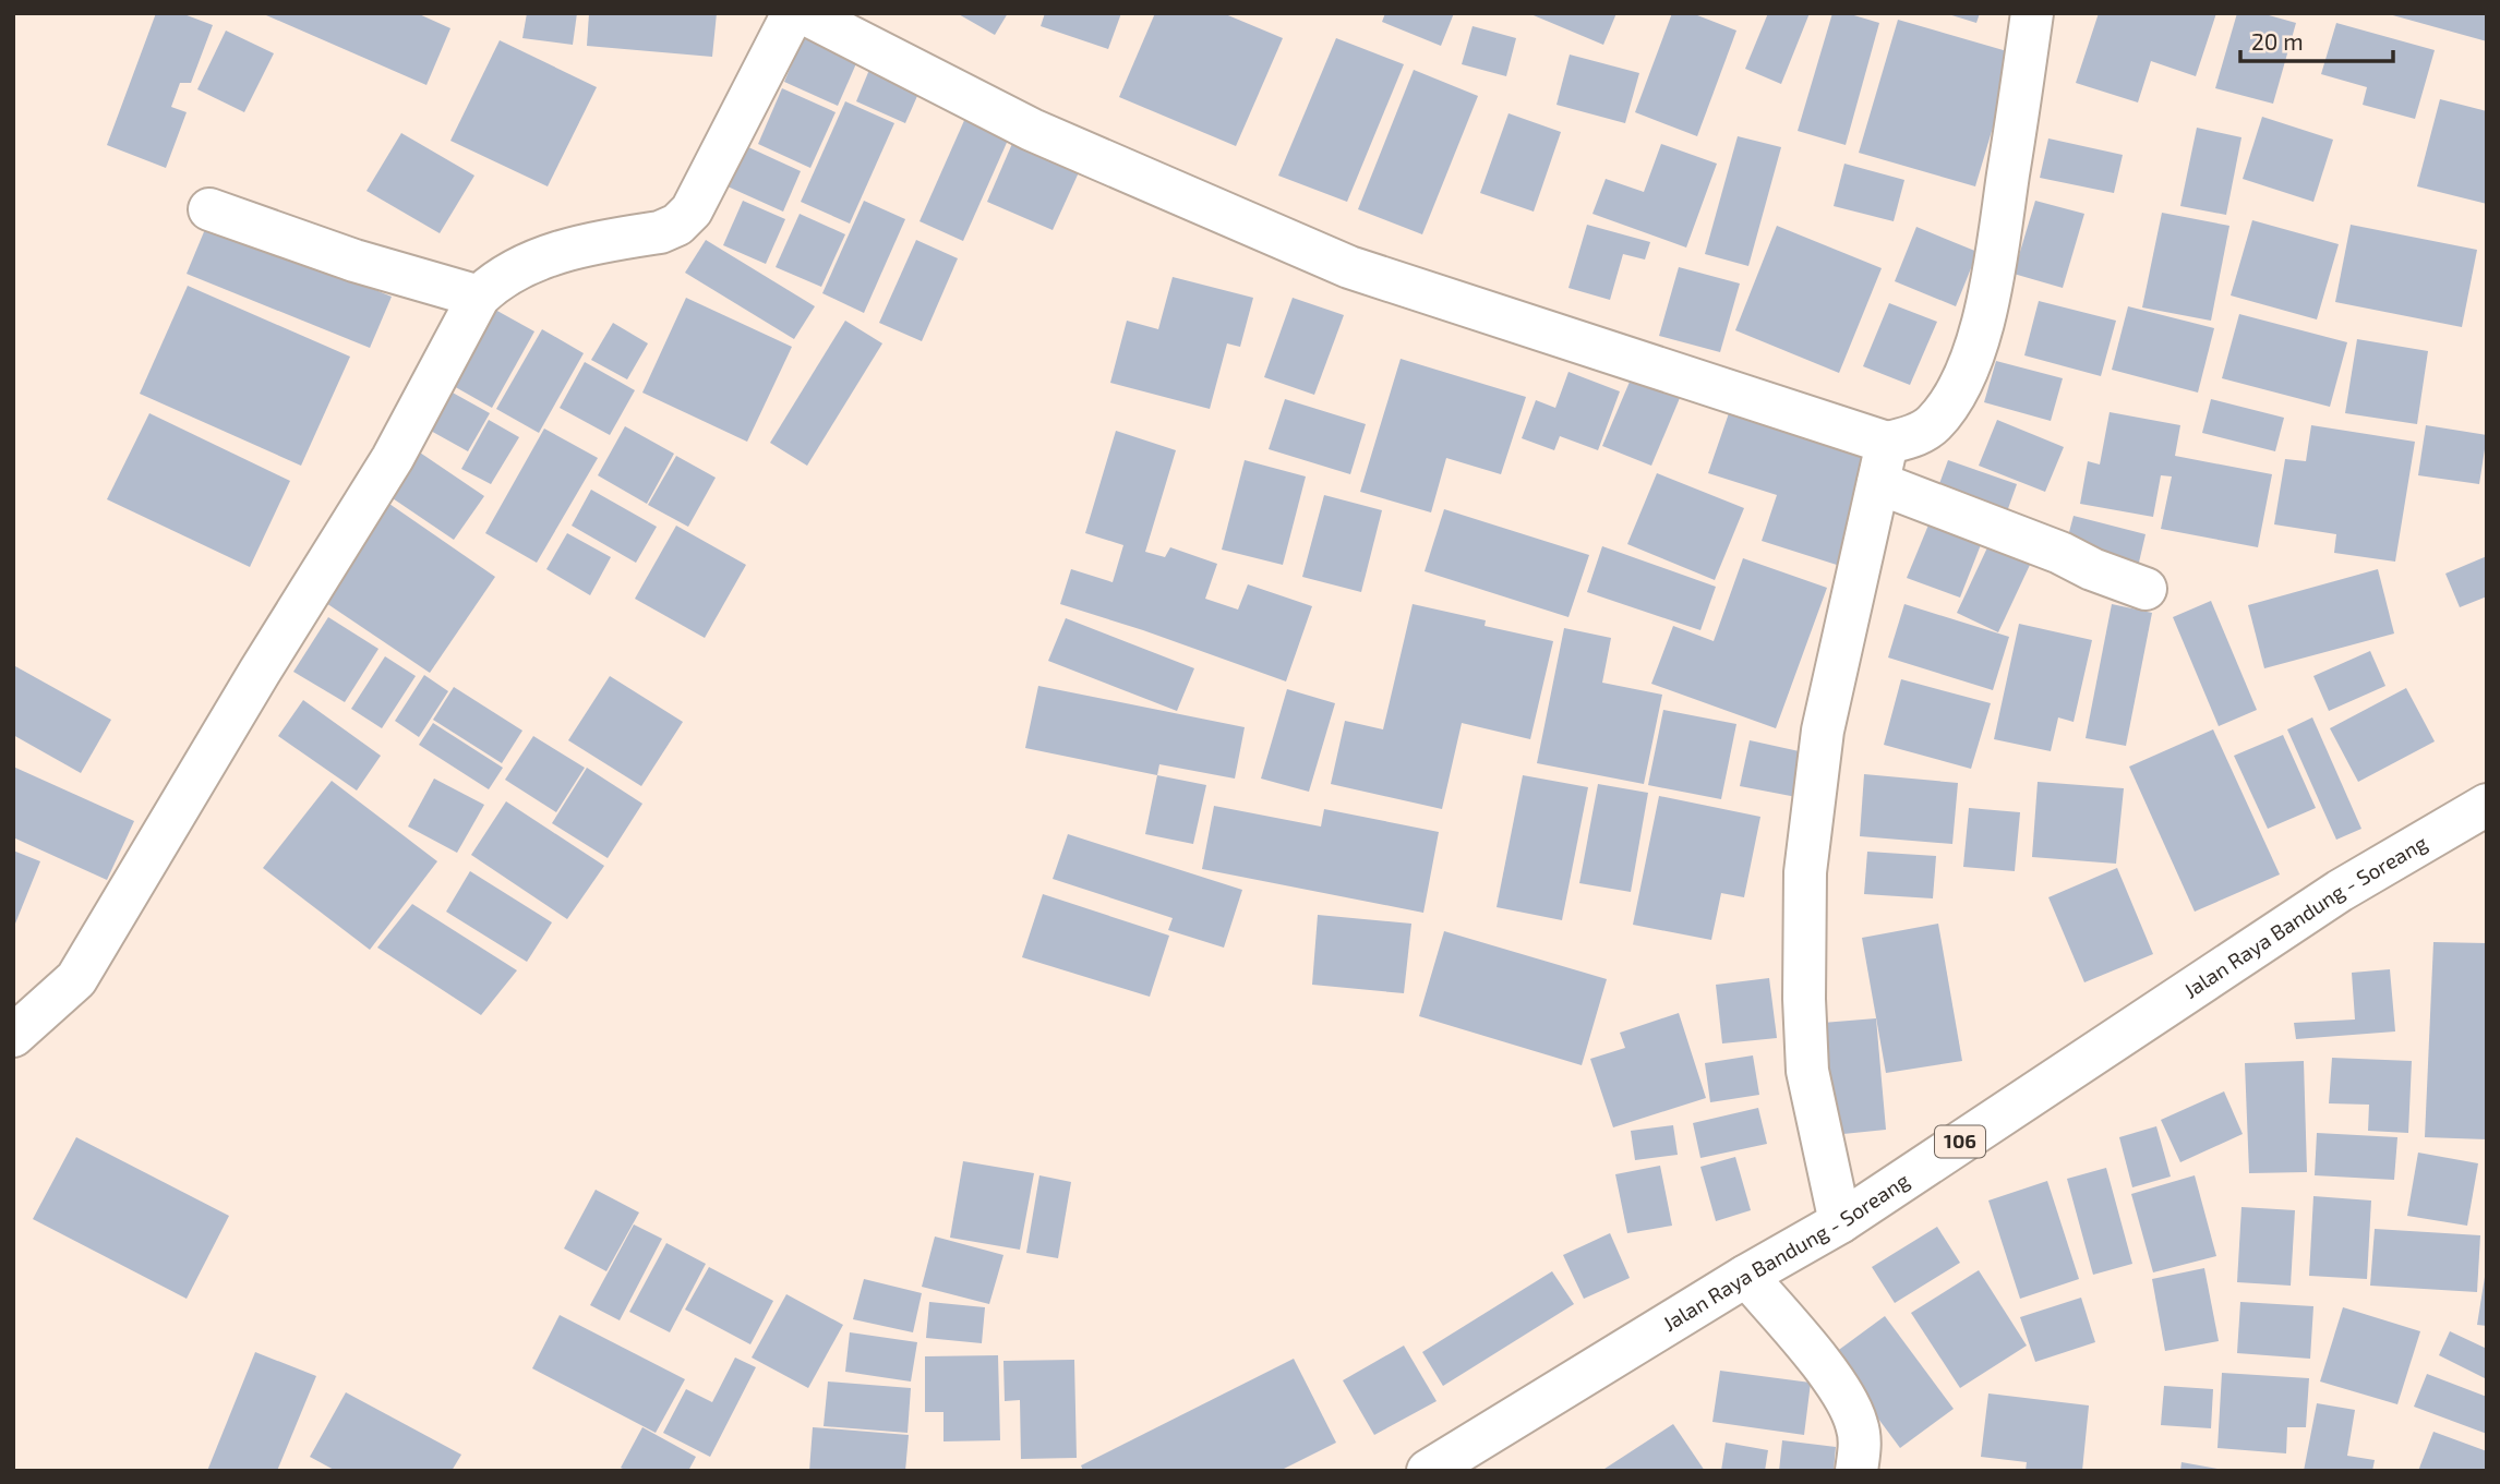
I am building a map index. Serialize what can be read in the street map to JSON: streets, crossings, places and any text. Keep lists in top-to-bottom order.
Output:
{
  "streets": {
    "street": ["Jalan Raya Bandung - Soreang", "106"]
  },
  "scale_bar": "20 m"
}
